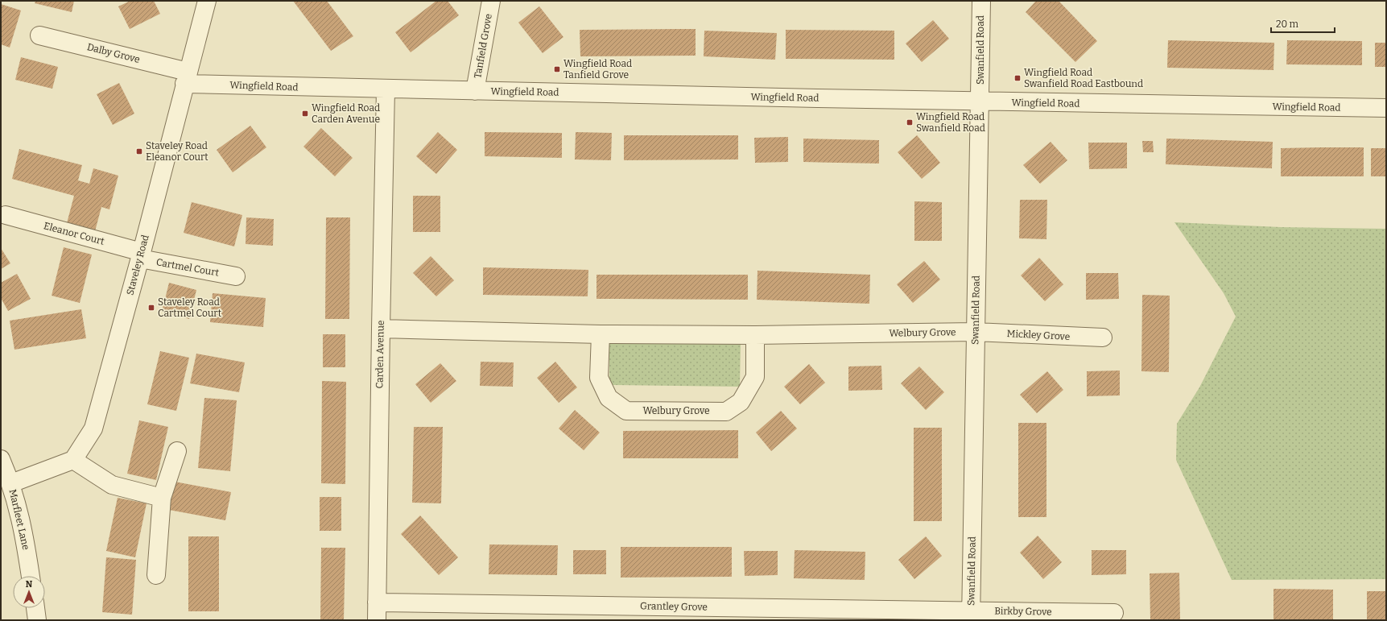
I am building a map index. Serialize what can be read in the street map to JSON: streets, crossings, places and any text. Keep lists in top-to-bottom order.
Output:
{
  "streets": {
    "street": [
      "Tanfield Grove",
      "Swanfield Road",
      "Dalby Grove",
      "Wingfield Road",
      "Eleanor Court",
      "Staveley Road",
      "Cartmel Court",
      "Welbury Grove",
      "Mickley Grove",
      "Carden Avenue",
      "Marfleet Lane",
      "Grantley Grove",
      "Birkby Grove"
    ]
  },
  "crossings": [
    ["Tanfield Grove", "Wingfield Road"],
    ["Swanfield Road", "Wingfield Road"],
    ["Swanfield Road", "Welbury Grove"],
    ["Swanfield Road", "Mickley Grove"],
    ["Swanfield Road", "Grantley Grove"],
    ["Swanfield Road", "Birkby Grove"],
    ["Dalby Grove", "Wingfield Road"],
    ["Dalby Grove", "Staveley Road"],
    ["Wingfield Road", "Staveley Road"],
    ["Wingfield Road", "Carden Avenue"],
    ["Eleanor Court", "Staveley Road"],
    ["Eleanor Court", "Cartmel Court"],
    ["Staveley Road", "Cartmel Court"],
    ["Welbury Grove", "Mickley Grove"],
    ["Welbury Grove", "Carden Avenue"],
    ["Carden Avenue", "Grantley Grove"],
    ["Grantley Grove", "Birkby Grove"]
  ],
  "places": {
    "transit": [
      "Wingfield Road Tanfield Grove",
      "Wingfield Road Swanfield Road Eastbound",
      "Wingfield Road Carden Avenue",
      "Wingfield Road Swanfield Road",
      "Staveley Road Eleanor Court",
      "Staveley Road Cartmel Court"
    ]
  },
  "scale_bar": "20 m",
  "north": "top"
}
